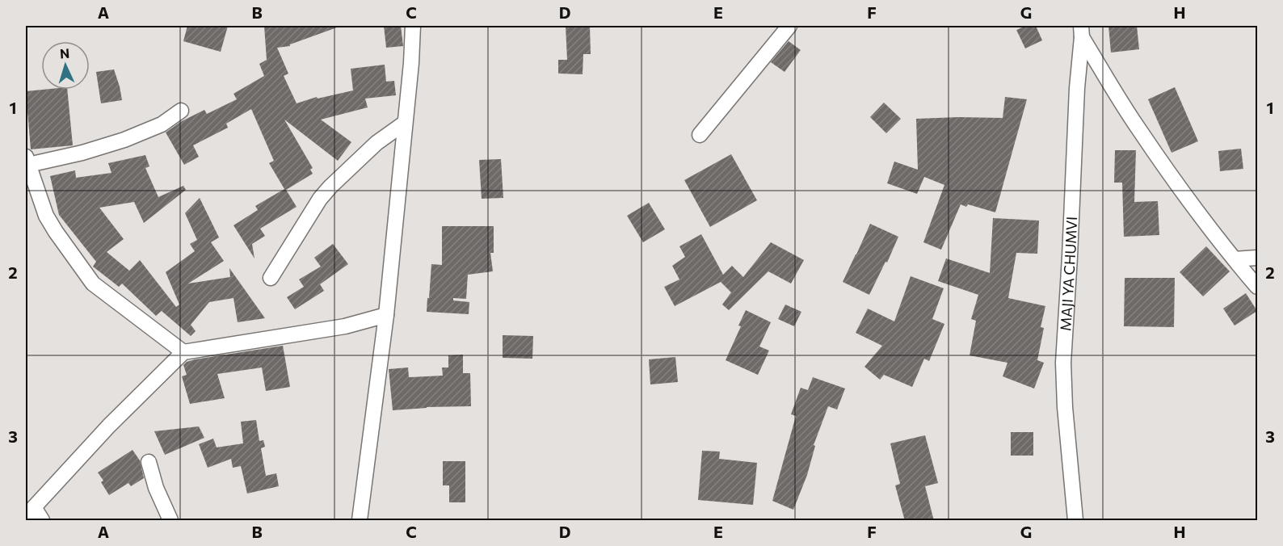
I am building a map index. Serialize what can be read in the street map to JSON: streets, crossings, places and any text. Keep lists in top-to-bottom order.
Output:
{
  "streets": {
    "street": ["MAJI YA CHUMVI"]
  },
  "north": "top",
  "grid": {
    "columns": [
      "A",
      "B",
      "C",
      "D",
      "E",
      "F",
      "G",
      "H"
    ],
    "rows": ["1", "2", "3"]
  }
}
